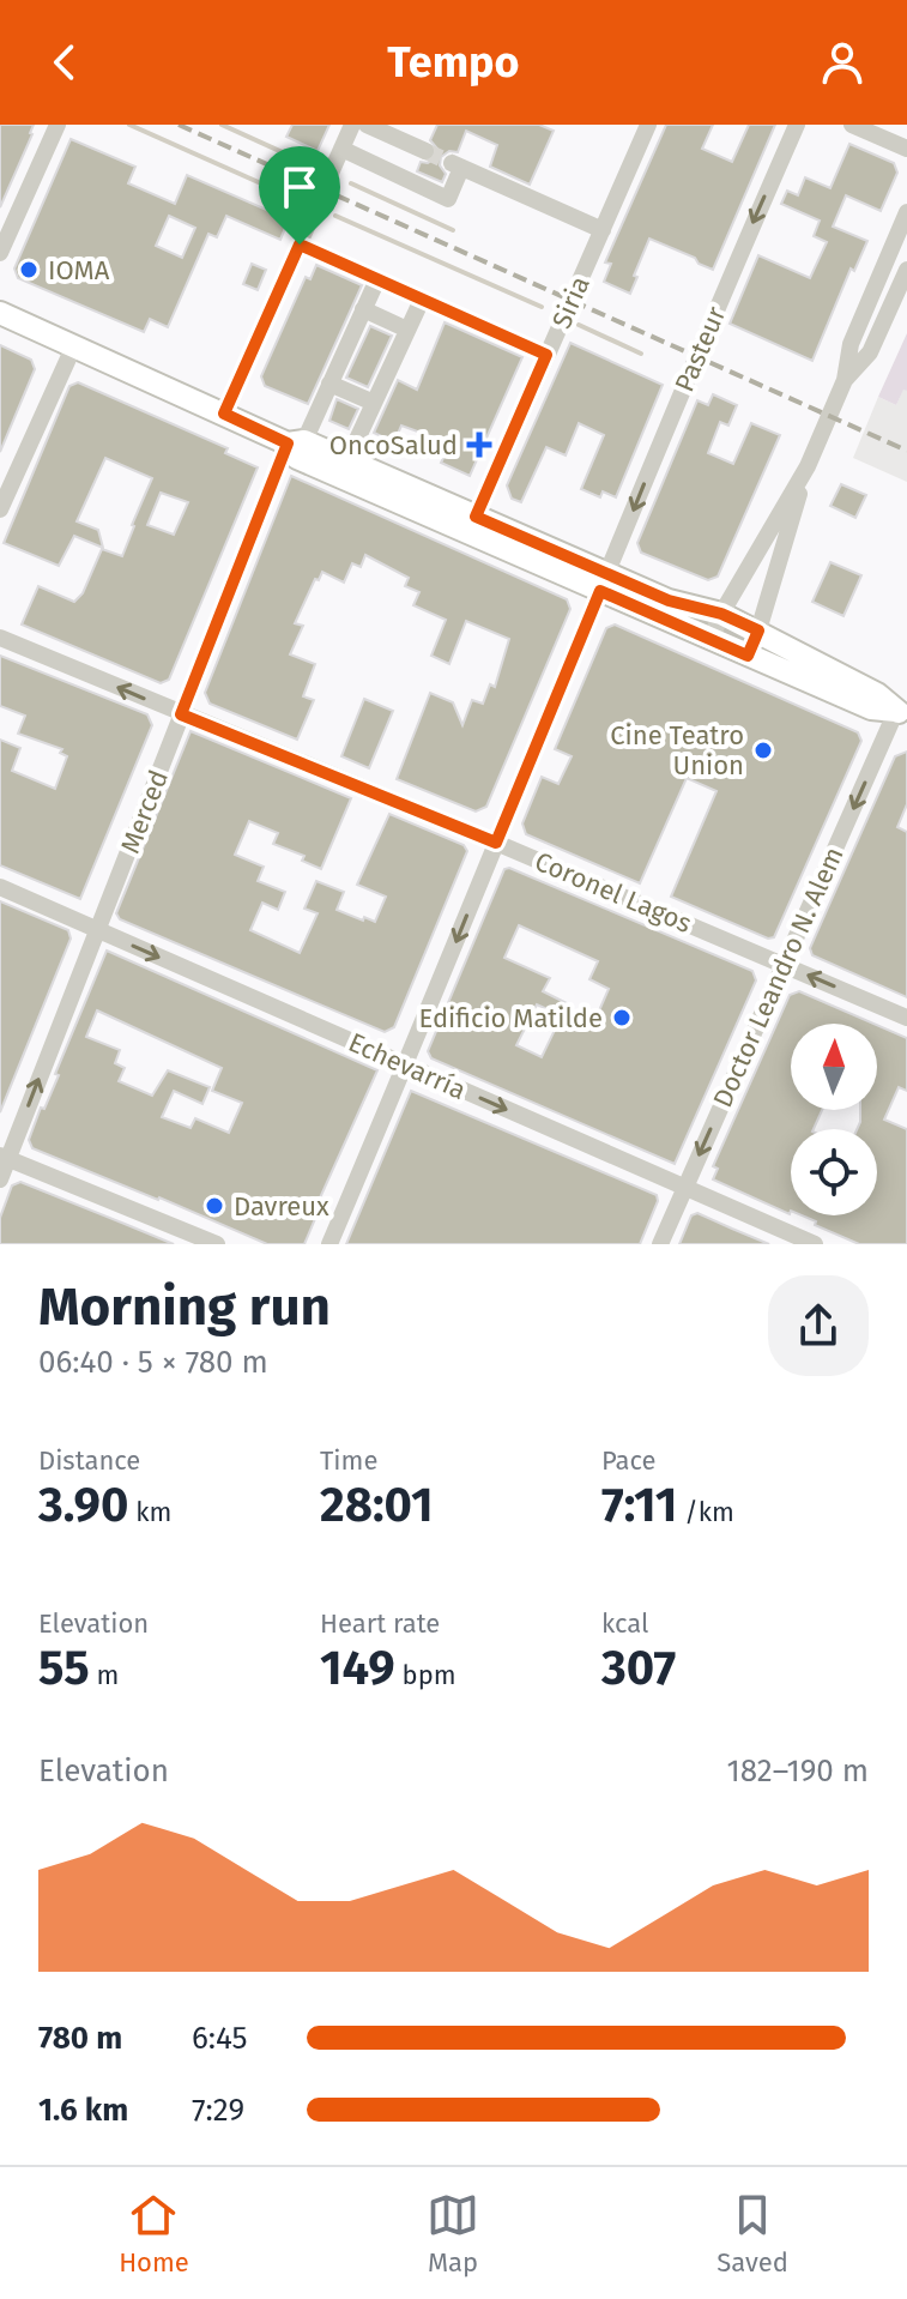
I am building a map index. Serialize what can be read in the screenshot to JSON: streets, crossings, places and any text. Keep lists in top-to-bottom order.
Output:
{
  "streets": {
    "street": [
      "Siria",
      "Pasteur",
      "Merced",
      "Coronel Lagos",
      "Doctor Leandro N. Alem",
      "Echevarría"
    ]
  },
  "crossings": [
    ["Pasteur", "Coronel Lagos"],
    ["Pasteur", "Echevarría"],
    ["Merced", "Coronel Lagos"],
    ["Merced", "Echevarría"],
    ["Coronel Lagos", "Doctor Leandro N. Alem"],
    ["Doctor Leandro N. Alem", "Echevarría"]
  ],
  "one_way": ["Doctor Leandro N. Alem", "Echevarría"],
  "places": {
    "other": [
      "IOMA",
      "Cine Teatro Union",
      "Edificio Matilde",
      "Davreux"
    ],
    "health": ["OncoSalud"]
  },
  "north": "top",
  "page": {
    "header": "Tempo",
    "heading": ["Morning run", "06:40 · 5 × 780 m"],
    "stats": [
      ["Distance", "3.90 km"],
      ["Time", "28:01"],
      ["Pace", "7:11 /km"],
      ["Elevation", "55 m"],
      ["Heart rate", "149 bpm"],
      ["kcal", "307"]
    ],
    "chart": ["Elevation", "182–190 m"],
    "list": [
      {
        "name": "780 m",
        "note": "6:45"
      },
      {
        "name": "1.6 km",
        "note": "7:29"
      }
    ],
    "tabs": ["Home", "Map", "Saved"]
  }
}
